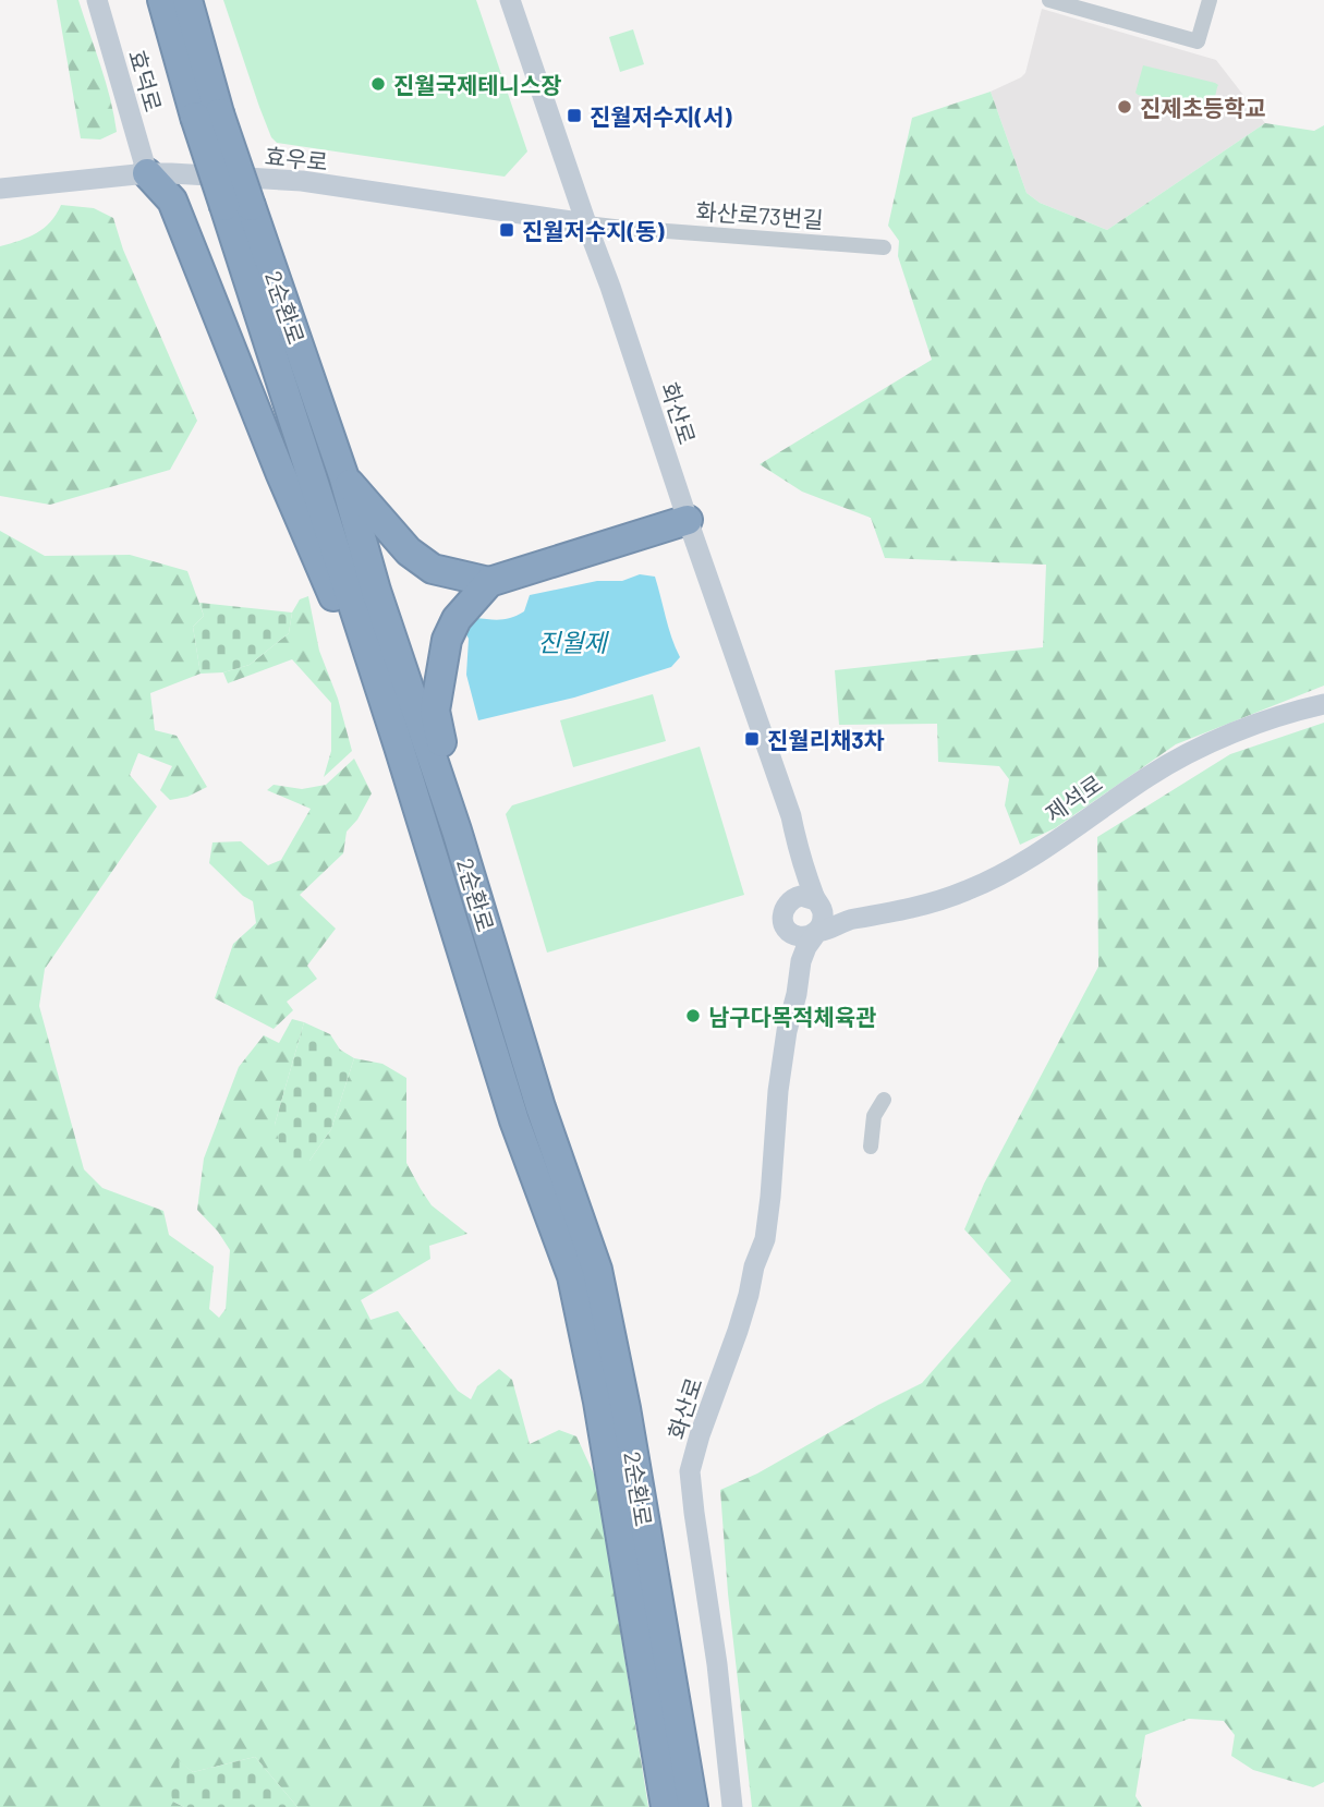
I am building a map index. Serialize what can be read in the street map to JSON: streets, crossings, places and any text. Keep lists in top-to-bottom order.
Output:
{
  "streets": {
    "highway": ["2순환로"],
    "main road": [
      "효덕로",
      "효우로",
      "화산로",
      "제석로"
    ],
    "street": ["화산로73번길"]
  },
  "crossings": [
    ["효덕로", "효우로"],
    ["효우로", "화산로73번길"],
    ["효우로", "화산로"],
    ["화산로73번길", "화산로"],
    ["화산로", "제석로"]
  ],
  "water": ["진월제"],
  "places": {
    "other": ["진월국제테니스장", "진제초등학교", "남구다목적체육관"],
    "transit": ["진월저수지(서)", "진월저수지(동)", "진월리채3차"]
  }
}
